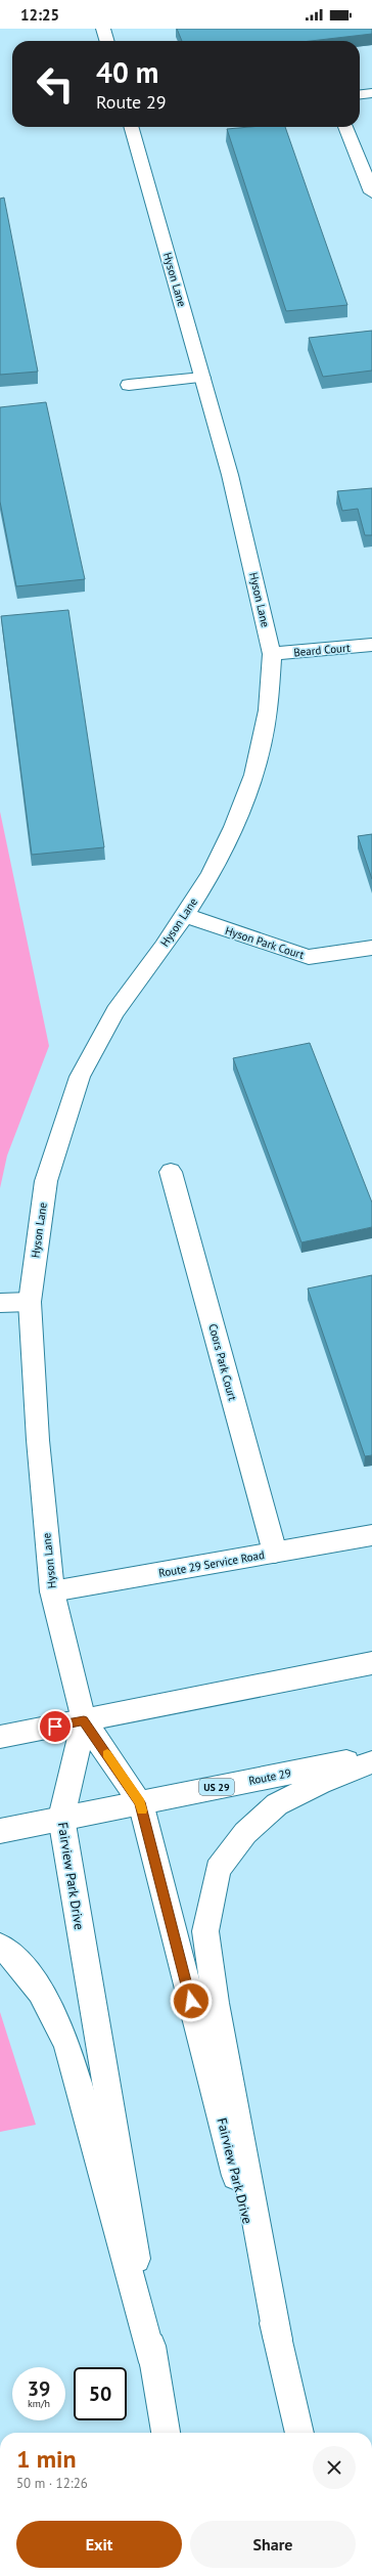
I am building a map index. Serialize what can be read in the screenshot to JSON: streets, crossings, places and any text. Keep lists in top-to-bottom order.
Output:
{
  "streets": {
    "street": [
      "Hyson Lane",
      "Beard Court",
      "Hyson Park Court",
      "Coors Park Court",
      "Route 29 Service Road",
      "Route 29",
      "US 29",
      "Fairview Park Drive"
    ]
  },
  "crossings": [
    ["Hyson Lane", "Beard Court"],
    ["Hyson Lane", "Hyson Park Court"],
    ["Hyson Lane", "Route 29 Service Road"],
    ["Hyson Lane", "Fairview Park Drive"],
    ["Coors Park Court", "Route 29 Service Road"],
    ["Route 29", "Fairview Park Drive"]
  ],
  "page": {
    "status": "12:25",
    "turn": ["40 m", "Route 29"],
    "speed": "39 km/h",
    "limit": "50",
    "heading": ["1 min", "50 m · 12:26"],
    "buttons": ["Exit", "Share"]
  }
}
